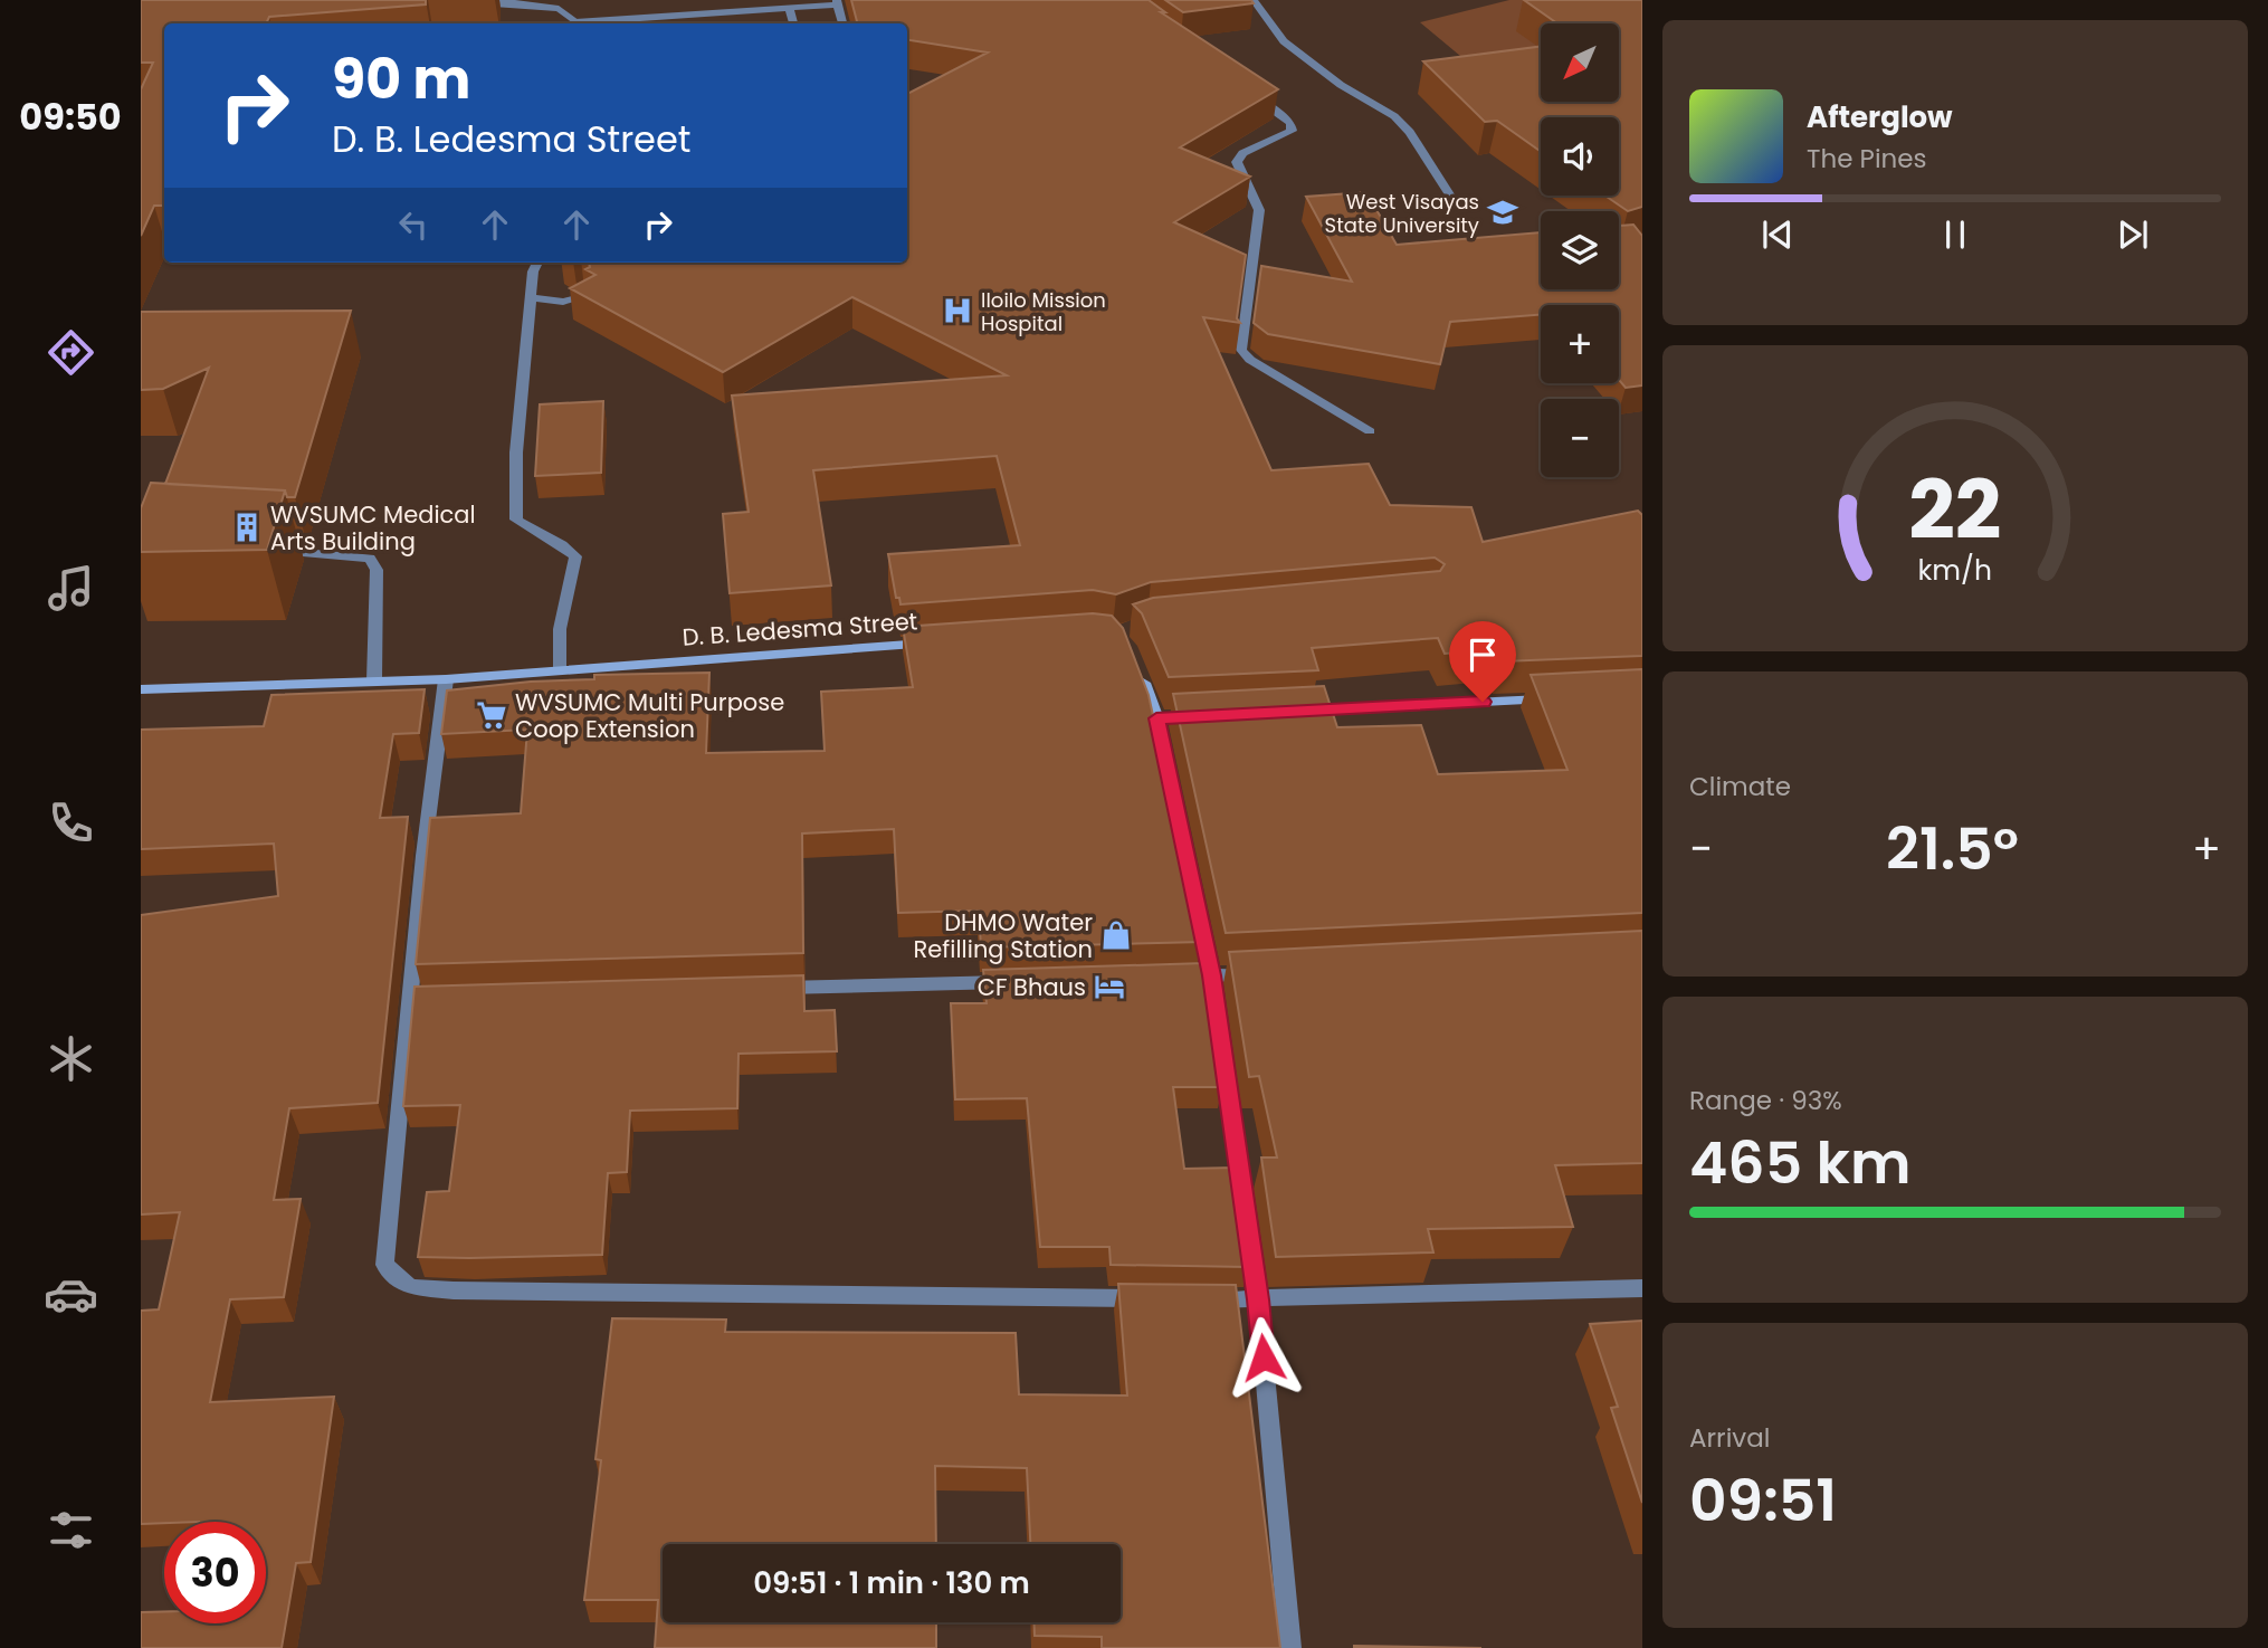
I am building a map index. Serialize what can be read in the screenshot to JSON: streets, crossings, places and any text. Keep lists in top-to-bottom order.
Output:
{
  "streets": {
    "street": ["D. B. Ledesma Street"]
  },
  "places": {
    "school or university": ["West Visayas State University"],
    "hospital": ["Iloilo Mission Hospital"],
    "building": ["WVSUMC Medical Arts Building"],
    "supermarket": ["WVSUMC Multi Purpose Coop Extension"],
    "shop": ["DHMO Water Refilling Station"],
    "hotel": ["CF Bhaus"]
  },
  "north": "bottom left",
  "page": {
    "tabs": "09:50",
    "map_buttons": ["+", "−"],
    "turn": ["90 m", "D. B. Ledesma Street"],
    "song": ["Afterglow", "The Pines"],
    "tile": [
      "Climate",
      ["Range · 93%", "465 km"],
      ["Arrival", "09:51"]
    ],
    "heat": ["−", "21.5°", "+"],
    "limit": "30",
    "trip": "09:51 · 1 min · 130 m",
    "gauge": ["22", "km/h"]
  }
}
